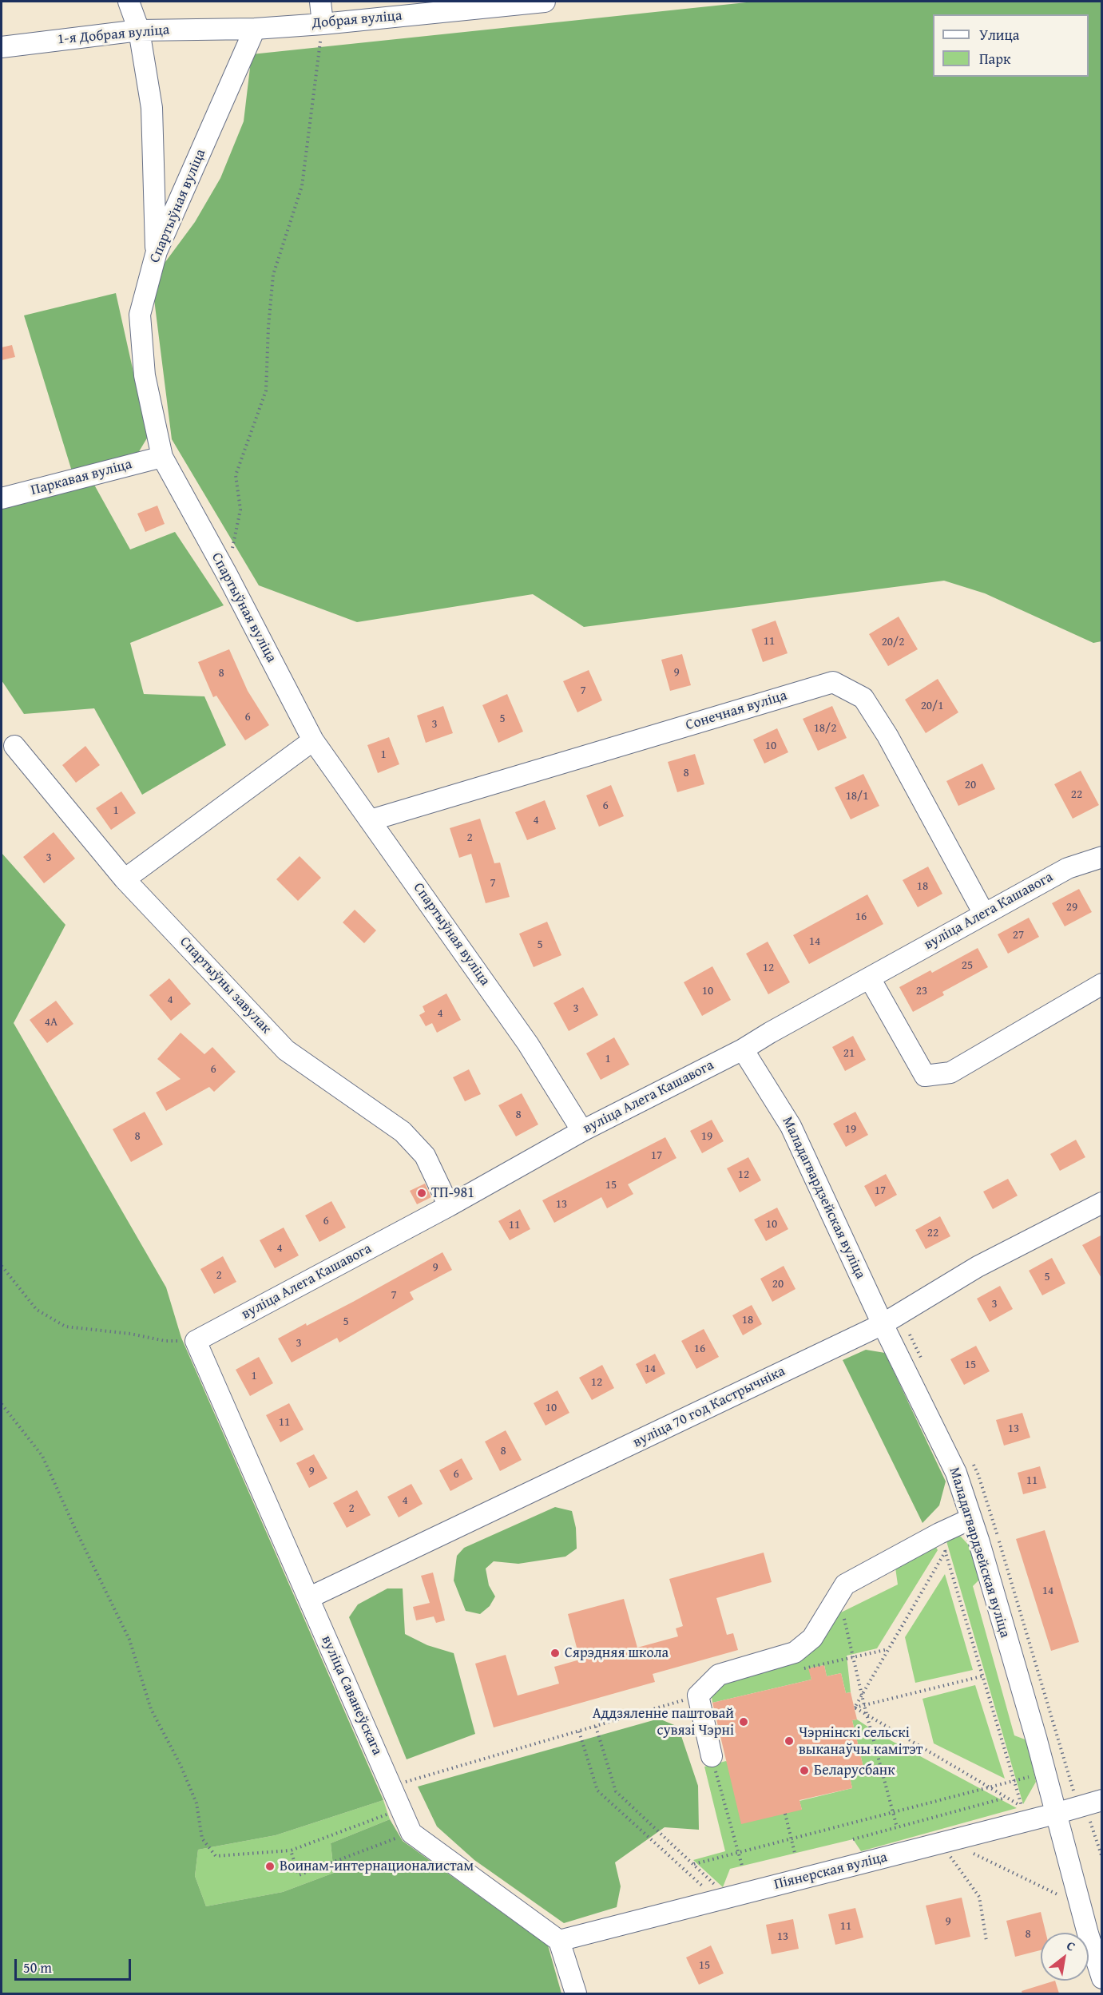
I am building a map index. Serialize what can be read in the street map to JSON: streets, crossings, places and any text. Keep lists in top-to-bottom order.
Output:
{
  "streets": {
    "street": [
      "Добрая вуліца",
      "1-я Добрая вуліца",
      "Спартыўная вуліца",
      "Паркавая вуліца",
      "Сонечная вуліца",
      "вуліца Алега Кашавога",
      "Спартыўны завулак",
      "Маладагвардзейская вуліца",
      "вуліца 70 год Кастрычніка",
      "вуліца Саванеўскага",
      "Піянерская вуліца"
    ]
  },
  "crossings": [
    ["Добрая вуліца", "1-я Добрая вуліца"],
    ["Добрая вуліца", "Спартыўная вуліца"],
    ["1-я Добрая вуліца", "Спартыўная вуліца"],
    ["Спартыўная вуліца", "Паркавая вуліца"],
    ["Спартыўная вуліца", "Сонечная вуліца"],
    ["Спартыўная вуліца", "вуліца Алега Кашавога"],
    ["Сонечная вуліца", "вуліца Алега Кашавога"],
    ["вуліца Алега Кашавога", "Спартыўны завулак"],
    ["вуліца Алега Кашавога", "Маладагвардзейская вуліца"],
    ["вуліца Алега Кашавога", "вуліца Саванеўскага"],
    ["Маладагвардзейская вуліца", "вуліца 70 год Кастрычніка"],
    ["Маладагвардзейская вуліца", "Піянерская вуліца"],
    ["вуліца 70 год Кастрычніка", "вуліца Саванеўскага"]
  ],
  "places": [
    "ТП-981",
    "Сярэдняя школа",
    "Аддзяленне паштовай сувязі Чэрні",
    "Чэрнінскі сельскі выканаўчы камітэт",
    "Беларусбанк",
    "Воинам-интернационалистам"
  ],
  "house_numbers": [
    "11",
    "20/2",
    "9",
    "8",
    "7",
    "20/1",
    "6",
    "5",
    "3",
    "18/2",
    "10",
    "1",
    "8",
    "20",
    "22",
    "18/1",
    "6",
    "1",
    "4",
    "2",
    "3",
    "7",
    "18",
    "29",
    "16",
    "27",
    "14",
    "5",
    "25",
    "12",
    "10",
    "23",
    "4",
    "3",
    "4",
    "4А",
    "21",
    "1",
    "6",
    "8",
    "19",
    "8",
    "19",
    "17",
    "12",
    "15",
    "17",
    "13",
    "6",
    "10",
    "11",
    "22",
    "4",
    "9",
    "2",
    "5",
    "20",
    "7",
    "3",
    "18",
    "5",
    "3",
    "16",
    "15",
    "14",
    "1",
    "12",
    "10",
    "11",
    "13",
    "8",
    "9",
    "6",
    "11",
    "4",
    "2",
    "14",
    "9",
    "11",
    "8",
    "13",
    "15"
  ],
  "legend": ["Улица", "Парк"],
  "scale_bar": "50 m",
  "north": "top right"
}
